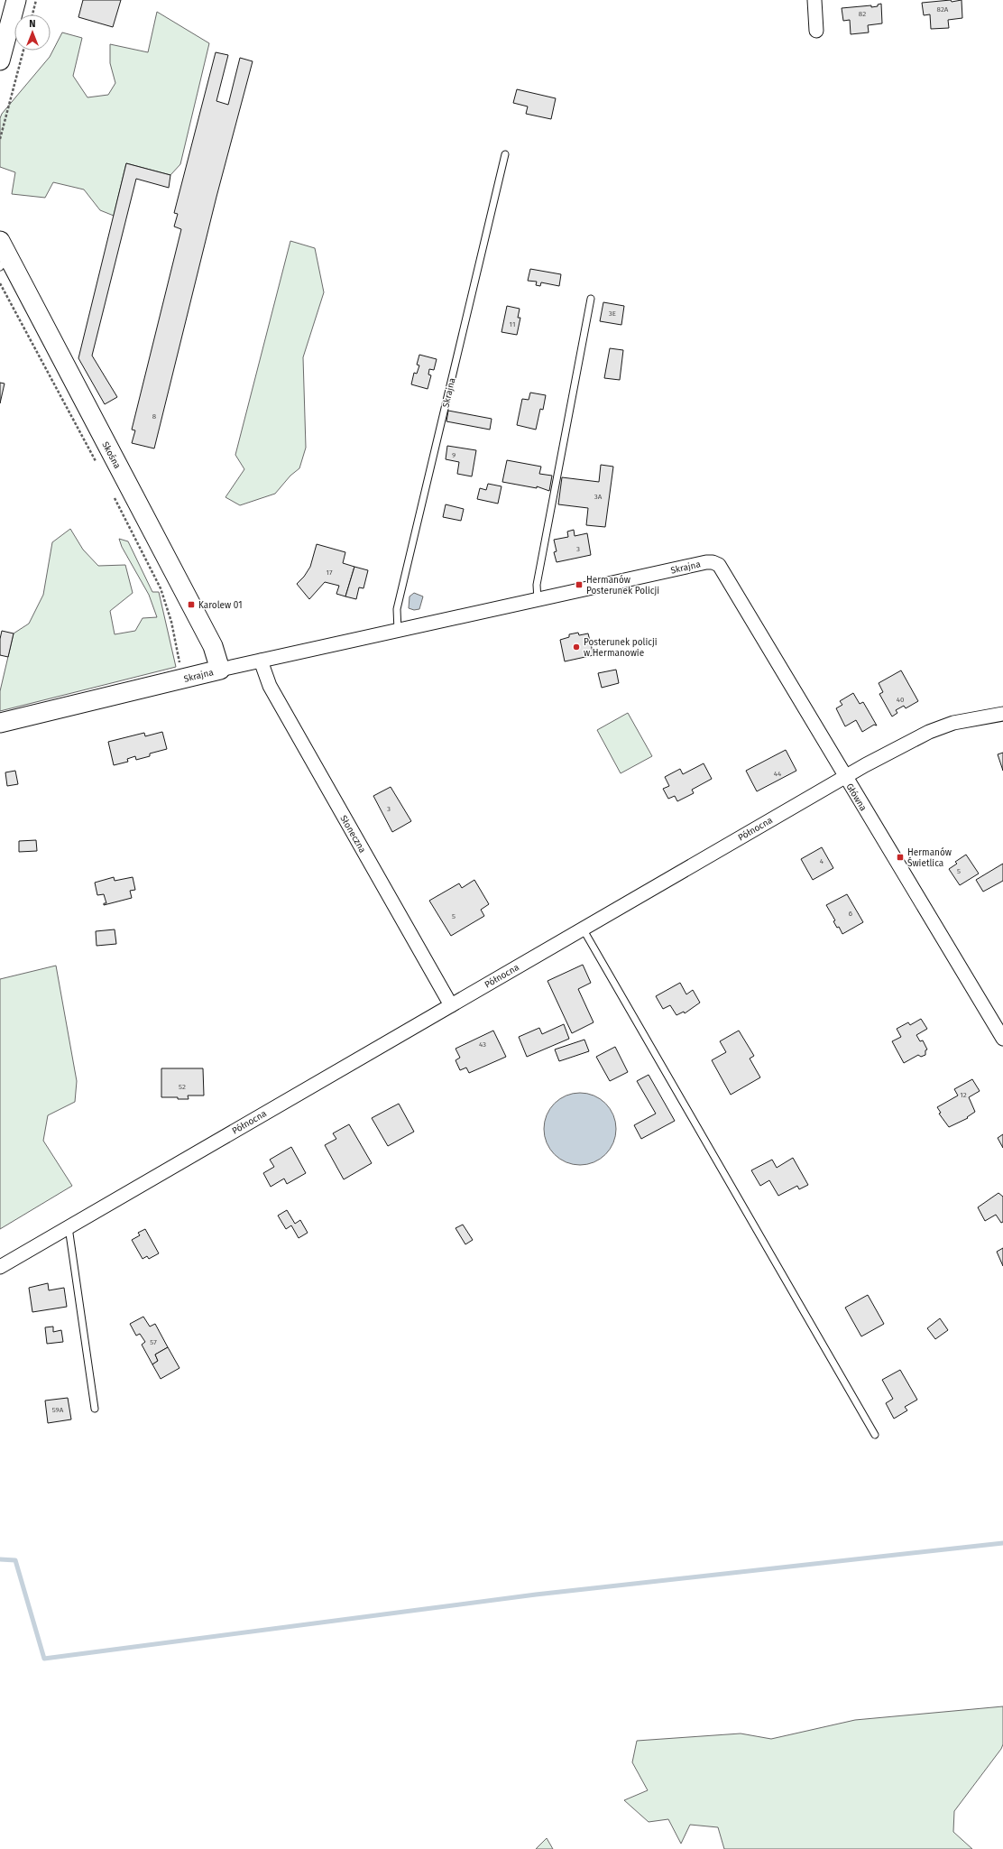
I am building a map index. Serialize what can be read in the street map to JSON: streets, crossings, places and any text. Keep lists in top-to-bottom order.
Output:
{
  "streets": {
    "street": [
      "Skrajna",
      "Skośna",
      "Główna",
      "Północna",
      "Słoneczna"
    ]
  },
  "crossings": [
    ["Skrajna", "Skośna"],
    ["Skrajna", "Główna"],
    ["Skrajna", "Słoneczna"],
    ["Główna", "Północna"],
    ["Północna", "Słoneczna"]
  ],
  "places": {
    "transit": ["Hermanów Posterunek Policji", "Karolew 01", "Hermanów Świetlica"],
    "other": ["Posterunek policji w Hermanowie"]
  },
  "house_numbers": [
    "82A",
    "82",
    "3E",
    "11",
    "8",
    "9",
    "3A",
    "3",
    "17",
    "40",
    "44",
    "3",
    "4",
    "5",
    "6",
    "5",
    "43",
    "52",
    "12",
    "57",
    "59A"
  ],
  "north": "top"
}
